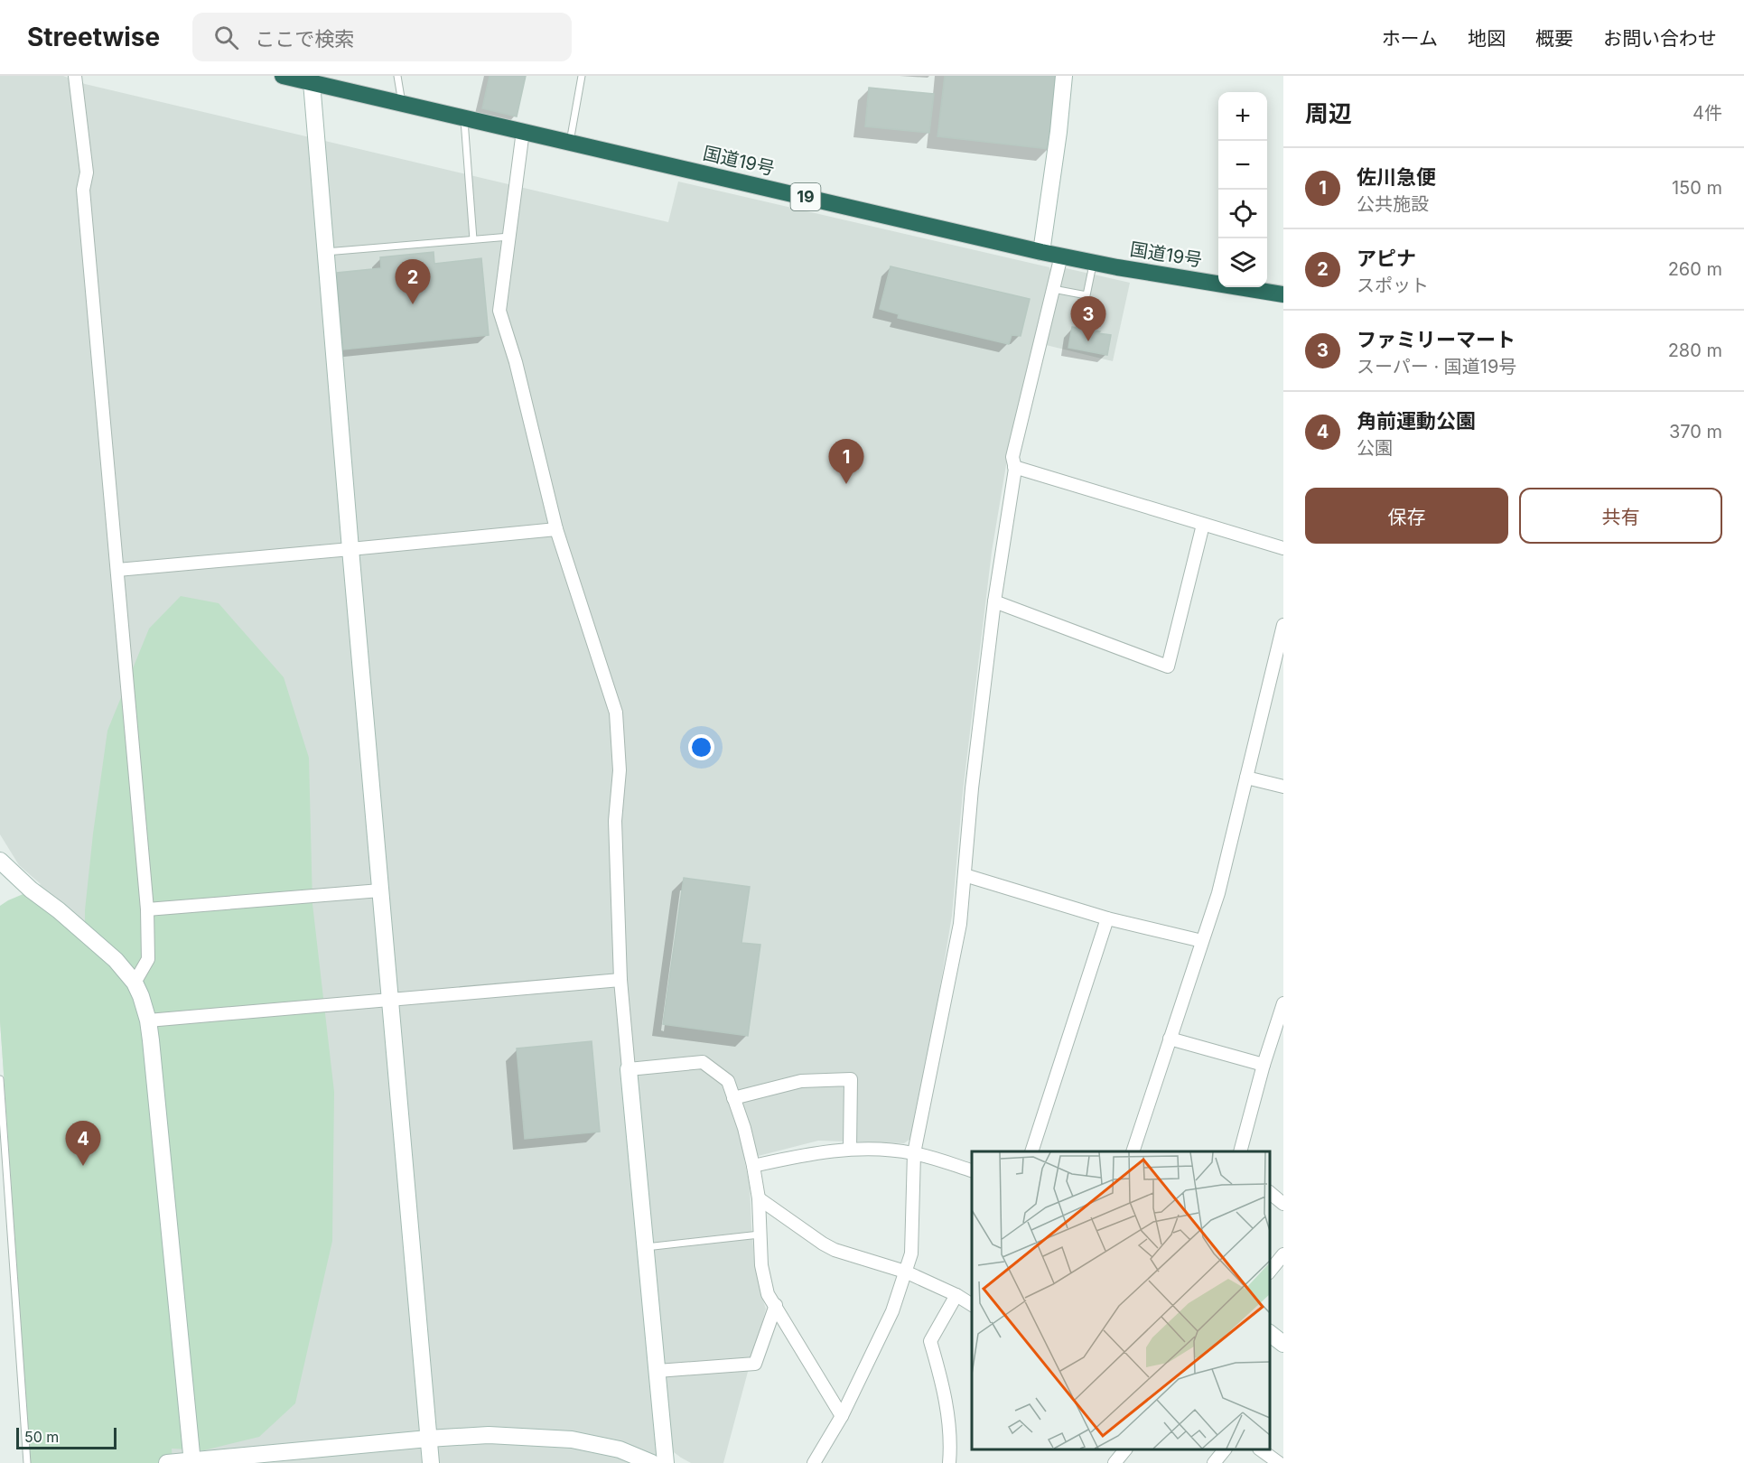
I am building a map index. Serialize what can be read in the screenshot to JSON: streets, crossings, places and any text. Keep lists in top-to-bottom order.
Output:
{
  "streets": {
    "highway": ["国道19号", "19"]
  },
  "scale_bar": "50 m",
  "page": {
    "header": "Streetwise",
    "search": "ここで検索",
    "nav": [
      "ホーム",
      "地図",
      "概要",
      "お問い合わせ"
    ],
    "heading": ["周辺", "4件"],
    "map_buttons": ["+", "−"],
    "list": [
      {
        "mark": "1",
        "name": "佐川急便",
        "note": "公共施設",
        "value": "150 m"
      },
      {
        "mark": "2",
        "name": "アピナ",
        "note": "スポット",
        "value": "260 m"
      },
      {
        "mark": "3",
        "name": "ファミリーマート",
        "note": "スーパー · 国道19号",
        "value": "280 m"
      },
      {
        "mark": "4",
        "name": "角前運動公園",
        "note": "公園",
        "value": "370 m"
      }
    ],
    "pins": [
      "2",
      "3",
      "1",
      "4"
    ],
    "buttons": ["保存", "共有"],
    "scale": "50 m"
  }
}
